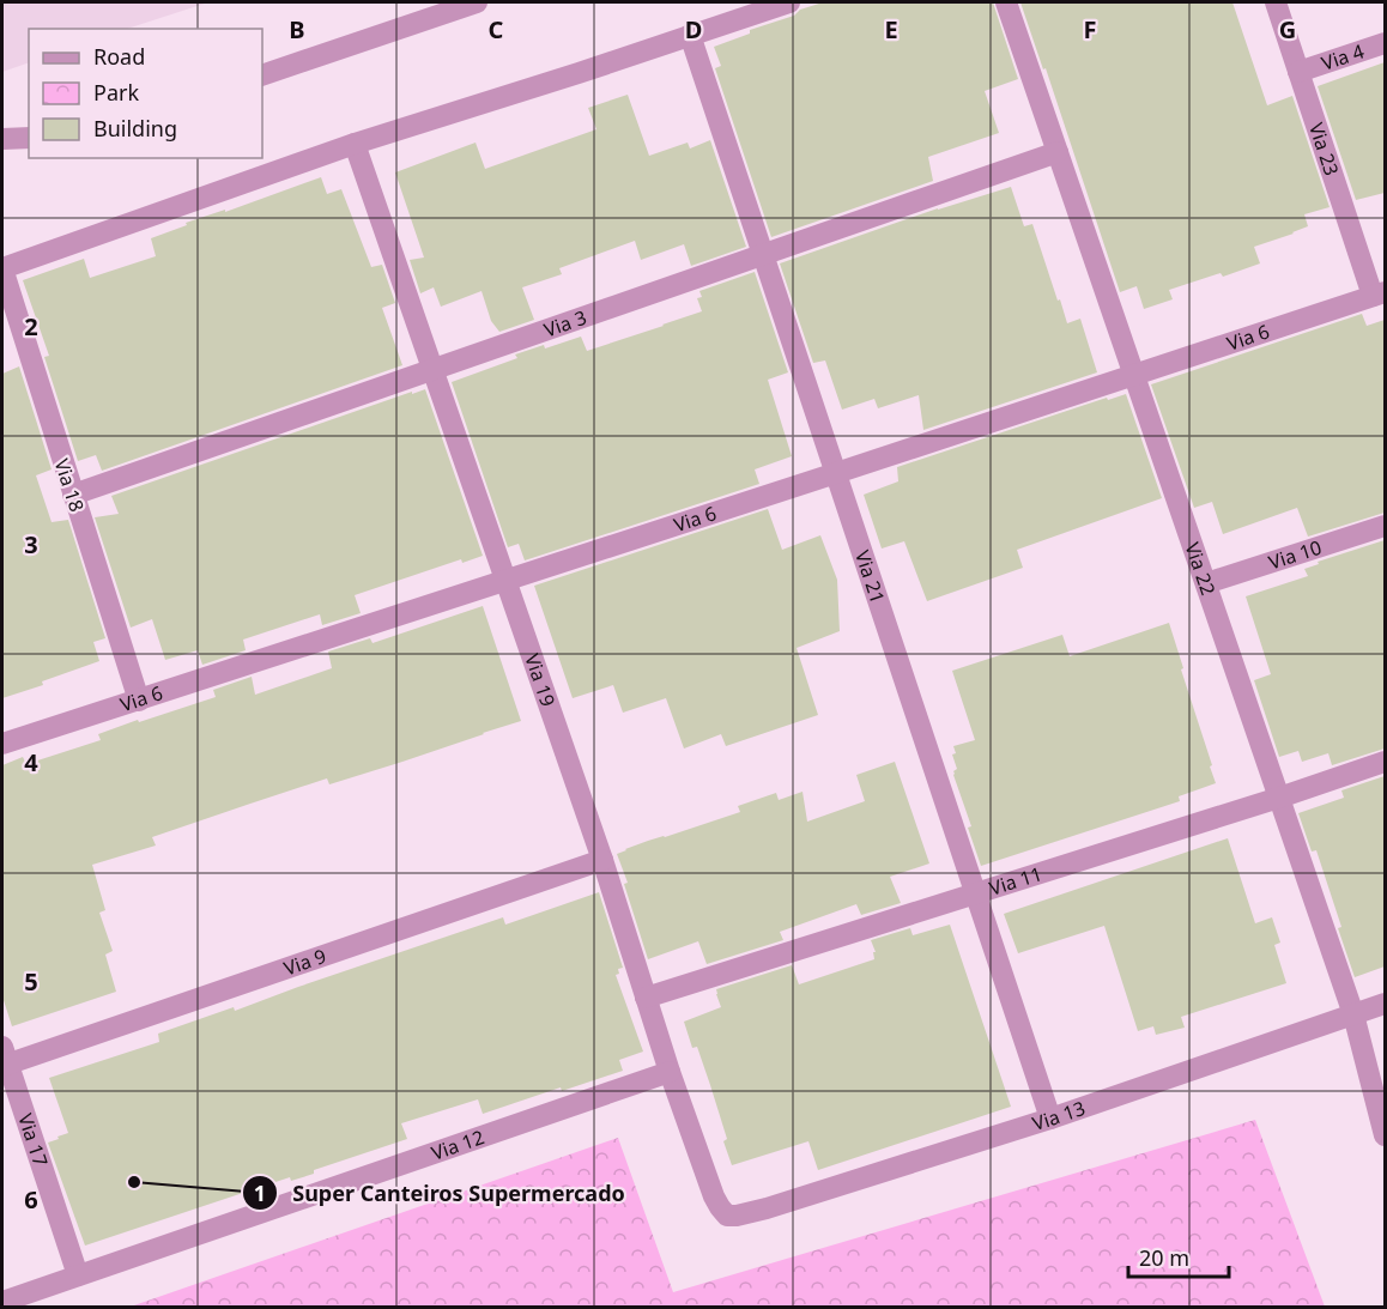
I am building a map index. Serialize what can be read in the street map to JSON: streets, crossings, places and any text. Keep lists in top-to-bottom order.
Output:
{
  "streets": {
    "street": [
      "Via 4",
      "Via 23",
      "Via 3",
      "Via 6",
      "Via 18",
      "Via 10",
      "Via 22",
      "Via 21",
      "Via 19",
      "Via 11",
      "Via 9",
      "Via 13",
      "Via 17",
      "Via 12"
    ]
  },
  "crossings": [
    ["Via 4", "Via 23"],
    ["Via 23", "Via 6"],
    ["Via 3", "Via 18"],
    ["Via 3", "Via 22"],
    ["Via 3", "Via 21"],
    ["Via 3", "Via 19"],
    ["Via 6", "Via 18"],
    ["Via 6", "Via 22"],
    ["Via 6", "Via 21"],
    ["Via 6", "Via 19"],
    ["Via 10", "Via 22"],
    ["Via 22", "Via 11"],
    ["Via 22", "Via 13"],
    ["Via 21", "Via 11"],
    ["Via 21", "Via 13"],
    ["Via 19", "Via 11"],
    ["Via 19", "Via 9"],
    ["Via 19", "Via 13"],
    ["Via 19", "Via 12"],
    ["Via 9", "Via 17"],
    ["Via 17", "Via 12"]
  ],
  "places": ["Super Canteiros Supermercado"],
  "legend": ["Road", "Park", "Building"],
  "scale_bar": "20 m",
  "grid": {
    "columns": [
      "B",
      "C",
      "D",
      "E",
      "F",
      "G"
    ],
    "rows": [
      "2",
      "3",
      "4",
      "5",
      "6"
    ]
  }
}
